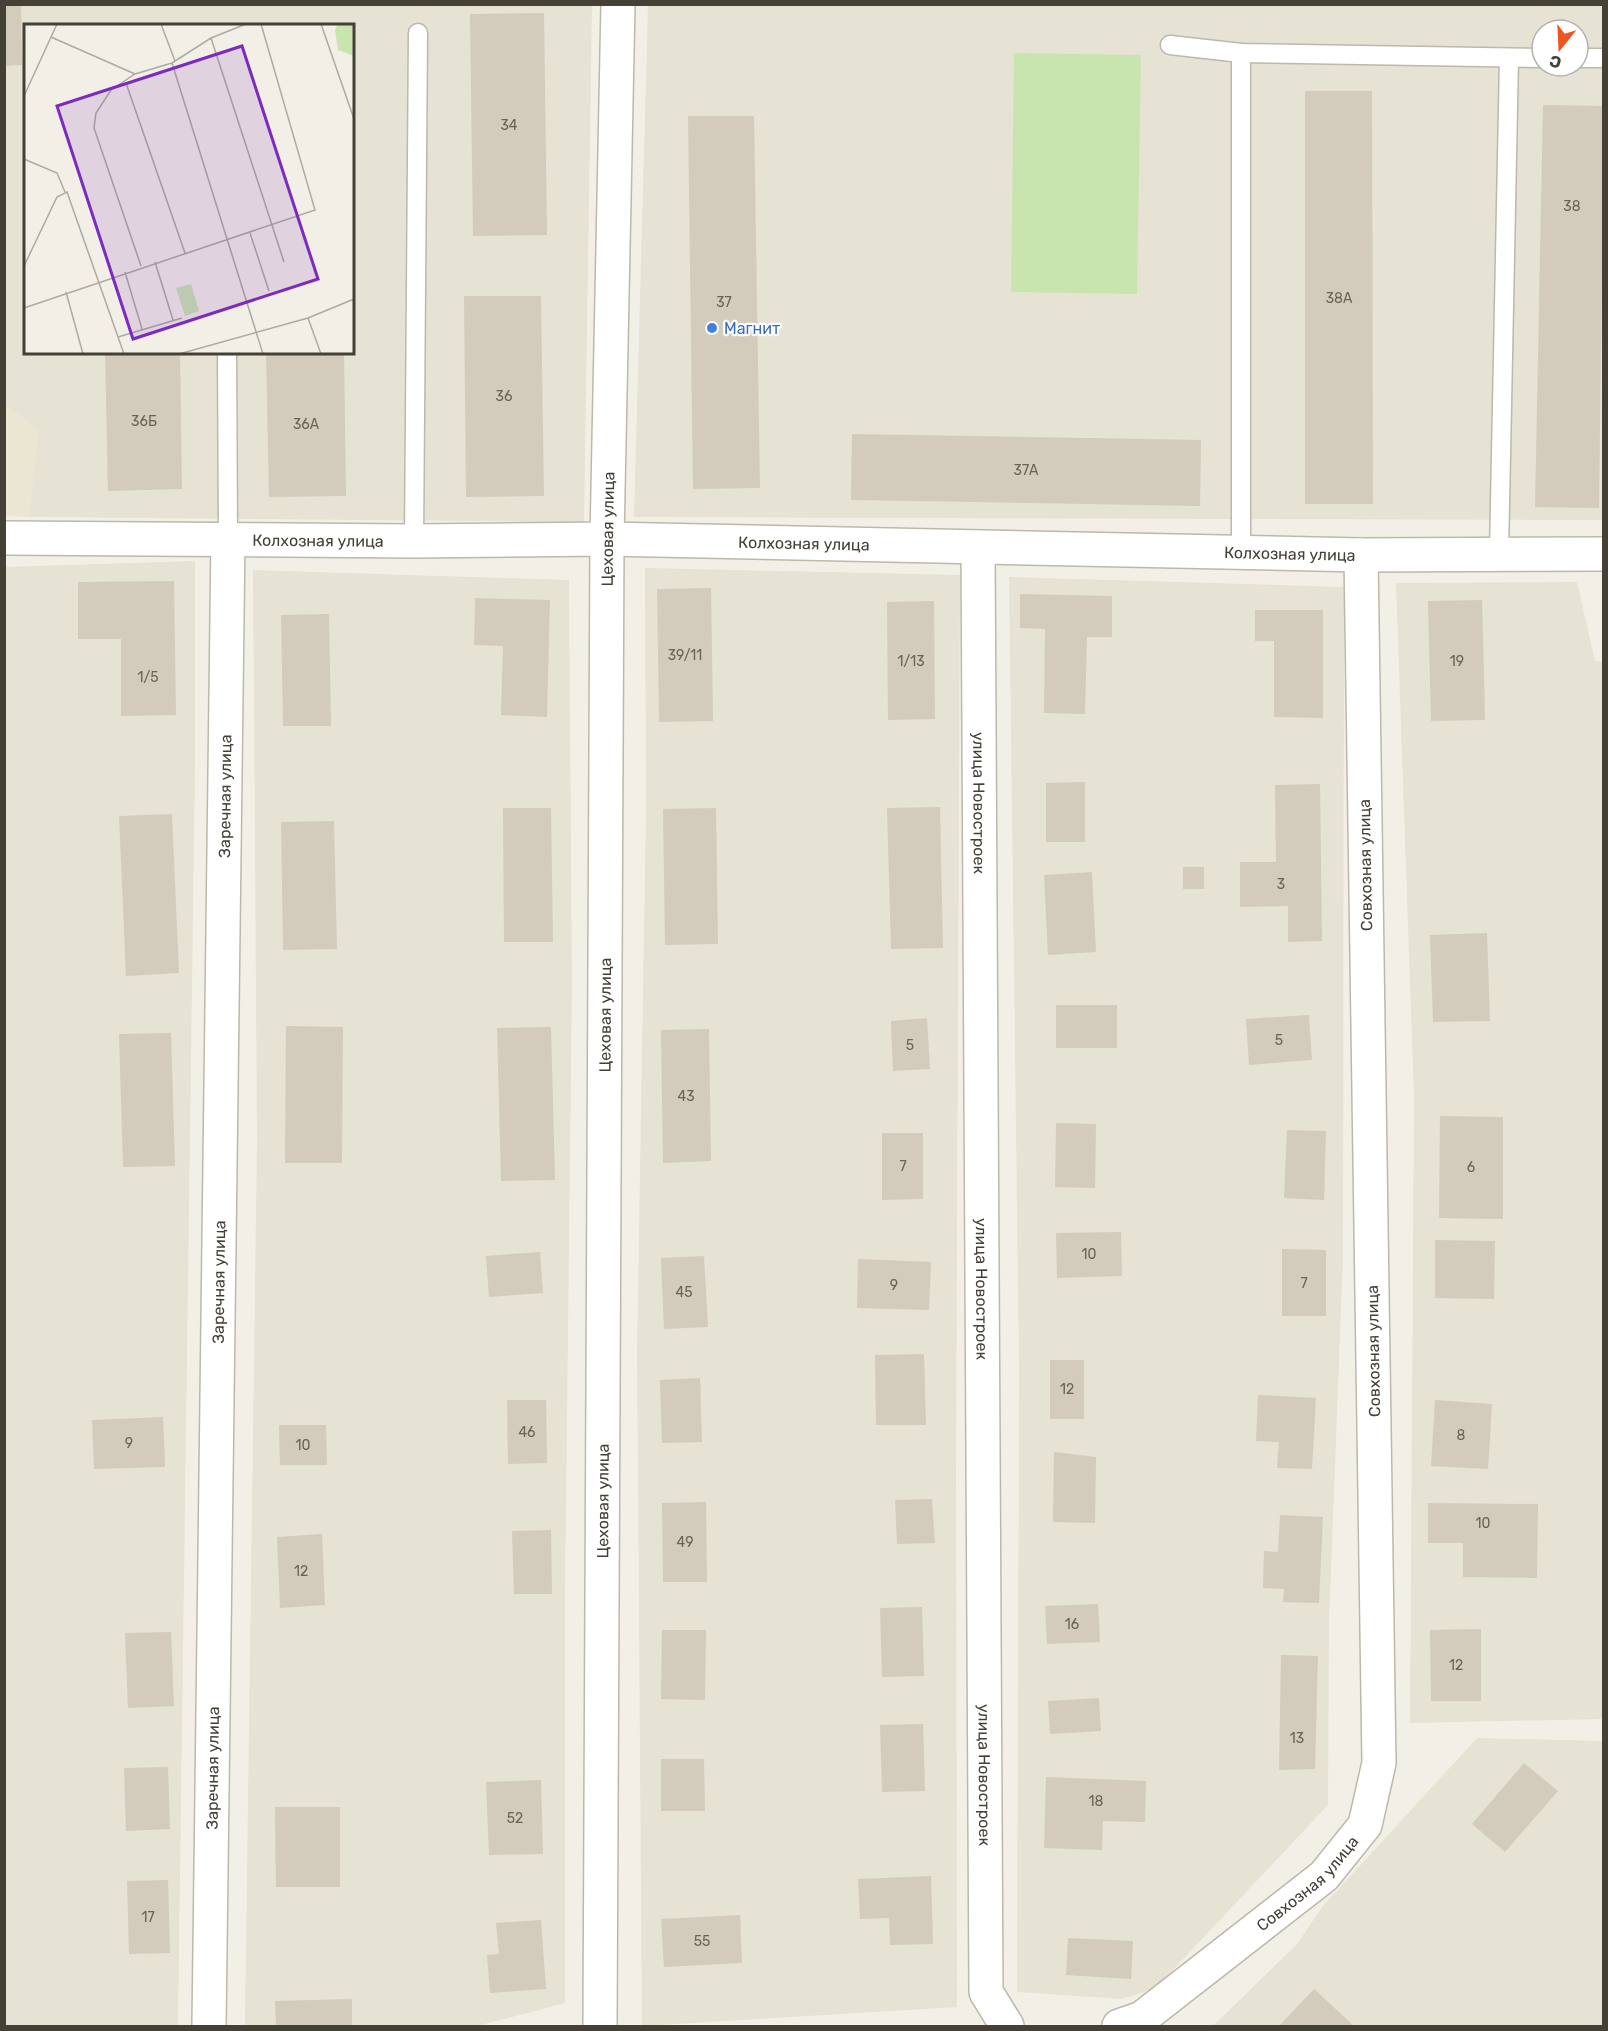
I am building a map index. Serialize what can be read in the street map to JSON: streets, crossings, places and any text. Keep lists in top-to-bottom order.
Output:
{
  "streets": {
    "street": [
      "Цеховая улица",
      "Колхозная улица",
      "Заречная улица",
      "улица Новостроек",
      "Совхозная улица"
    ]
  },
  "crossings": [
    ["Цеховая улица", "Колхозная улица"],
    ["Колхозная улица", "Заречная улица"],
    ["Колхозная улица", "улица Новостроек"],
    ["Колхозная улица", "Совхозная улица"]
  ],
  "places": ["Магнит"],
  "house_numbers": [
    "34",
    "38",
    "38А",
    "37",
    "36",
    "36Б",
    "36А",
    "37А",
    "39/11",
    "1/13",
    "19",
    "1/5",
    "3",
    "5",
    "5",
    "43",
    "7",
    "6",
    "10",
    "7",
    "9",
    "45",
    "12",
    "46",
    "8",
    "9",
    "10",
    "10",
    "49",
    "12",
    "16",
    "12",
    "13",
    "18",
    "52",
    "17",
    "55"
  ],
  "north": "bottom"
}
